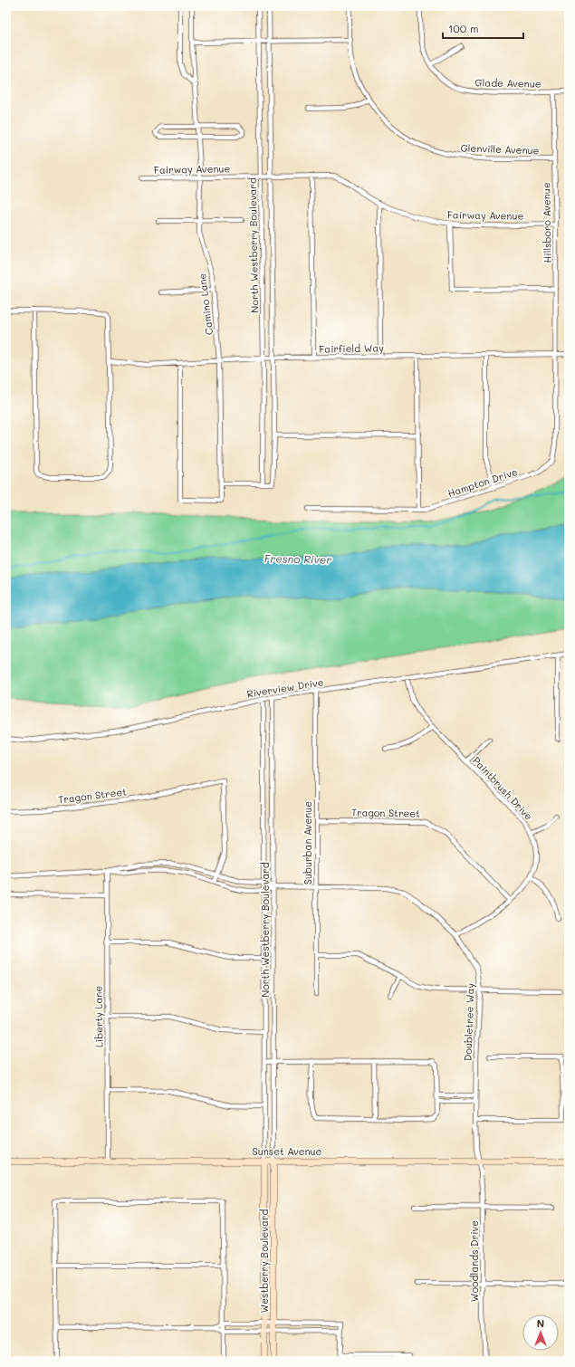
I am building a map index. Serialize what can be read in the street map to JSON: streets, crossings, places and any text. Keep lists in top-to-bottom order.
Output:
{
  "streets": {
    "main road": ["Sunset Avenue", "Westberry Boulevard"],
    "street": [
      "Glade Avenue",
      "Glenville Avenue",
      "Fairway Avenue",
      "Hillsboro Avenue",
      "North Westberry Boulevard",
      "Camino Lane",
      "Fairfield Way",
      "Hampton Drive",
      "Riverview Drive",
      "Paintbrush Drive",
      "Tragon Street",
      "Suburban Avenue",
      "Liberty Lane",
      "Doubletree Way",
      "Woodlands Drive"
    ]
  },
  "crossings": [
    ["Glade Avenue", "Hillsboro Avenue"],
    ["Glenville Avenue", "Hillsboro Avenue"],
    ["Fairway Avenue", "Hillsboro Avenue"],
    ["Fairway Avenue", "North Westberry Boulevard"],
    ["Fairway Avenue", "Camino Lane"],
    ["Hillsboro Avenue", "Fairfield Way"],
    ["Hillsboro Avenue", "Hampton Drive"],
    ["North Westberry Boulevard", "Fairfield Way"],
    ["North Westberry Boulevard", "Riverview Drive"],
    ["North Westberry Boulevard", "Doubletree Way"],
    ["North Westberry Boulevard", "Sunset Avenue"],
    ["North Westberry Boulevard", "Westberry Boulevard"],
    ["Camino Lane", "Fairfield Way"],
    ["Fairfield Way", "Hampton Drive"],
    ["Riverview Drive", "Paintbrush Drive"],
    ["Riverview Drive", "Suburban Avenue"],
    ["Paintbrush Drive", "Tragon Street"],
    ["Paintbrush Drive", "Doubletree Way"],
    ["Tragon Street", "Suburban Avenue"],
    ["Tragon Street", "Doubletree Way"],
    ["Suburban Avenue", "Doubletree Way"],
    ["Liberty Lane", "Doubletree Way"],
    ["Liberty Lane", "Sunset Avenue"],
    ["Doubletree Way", "Sunset Avenue"],
    ["Doubletree Way", "Woodlands Drive"],
    ["Sunset Avenue", "Westberry Boulevard"],
    ["Sunset Avenue", "Woodlands Drive"]
  ],
  "water": ["Fresno River"],
  "scale_bar": "100 m",
  "north": "top"
}
